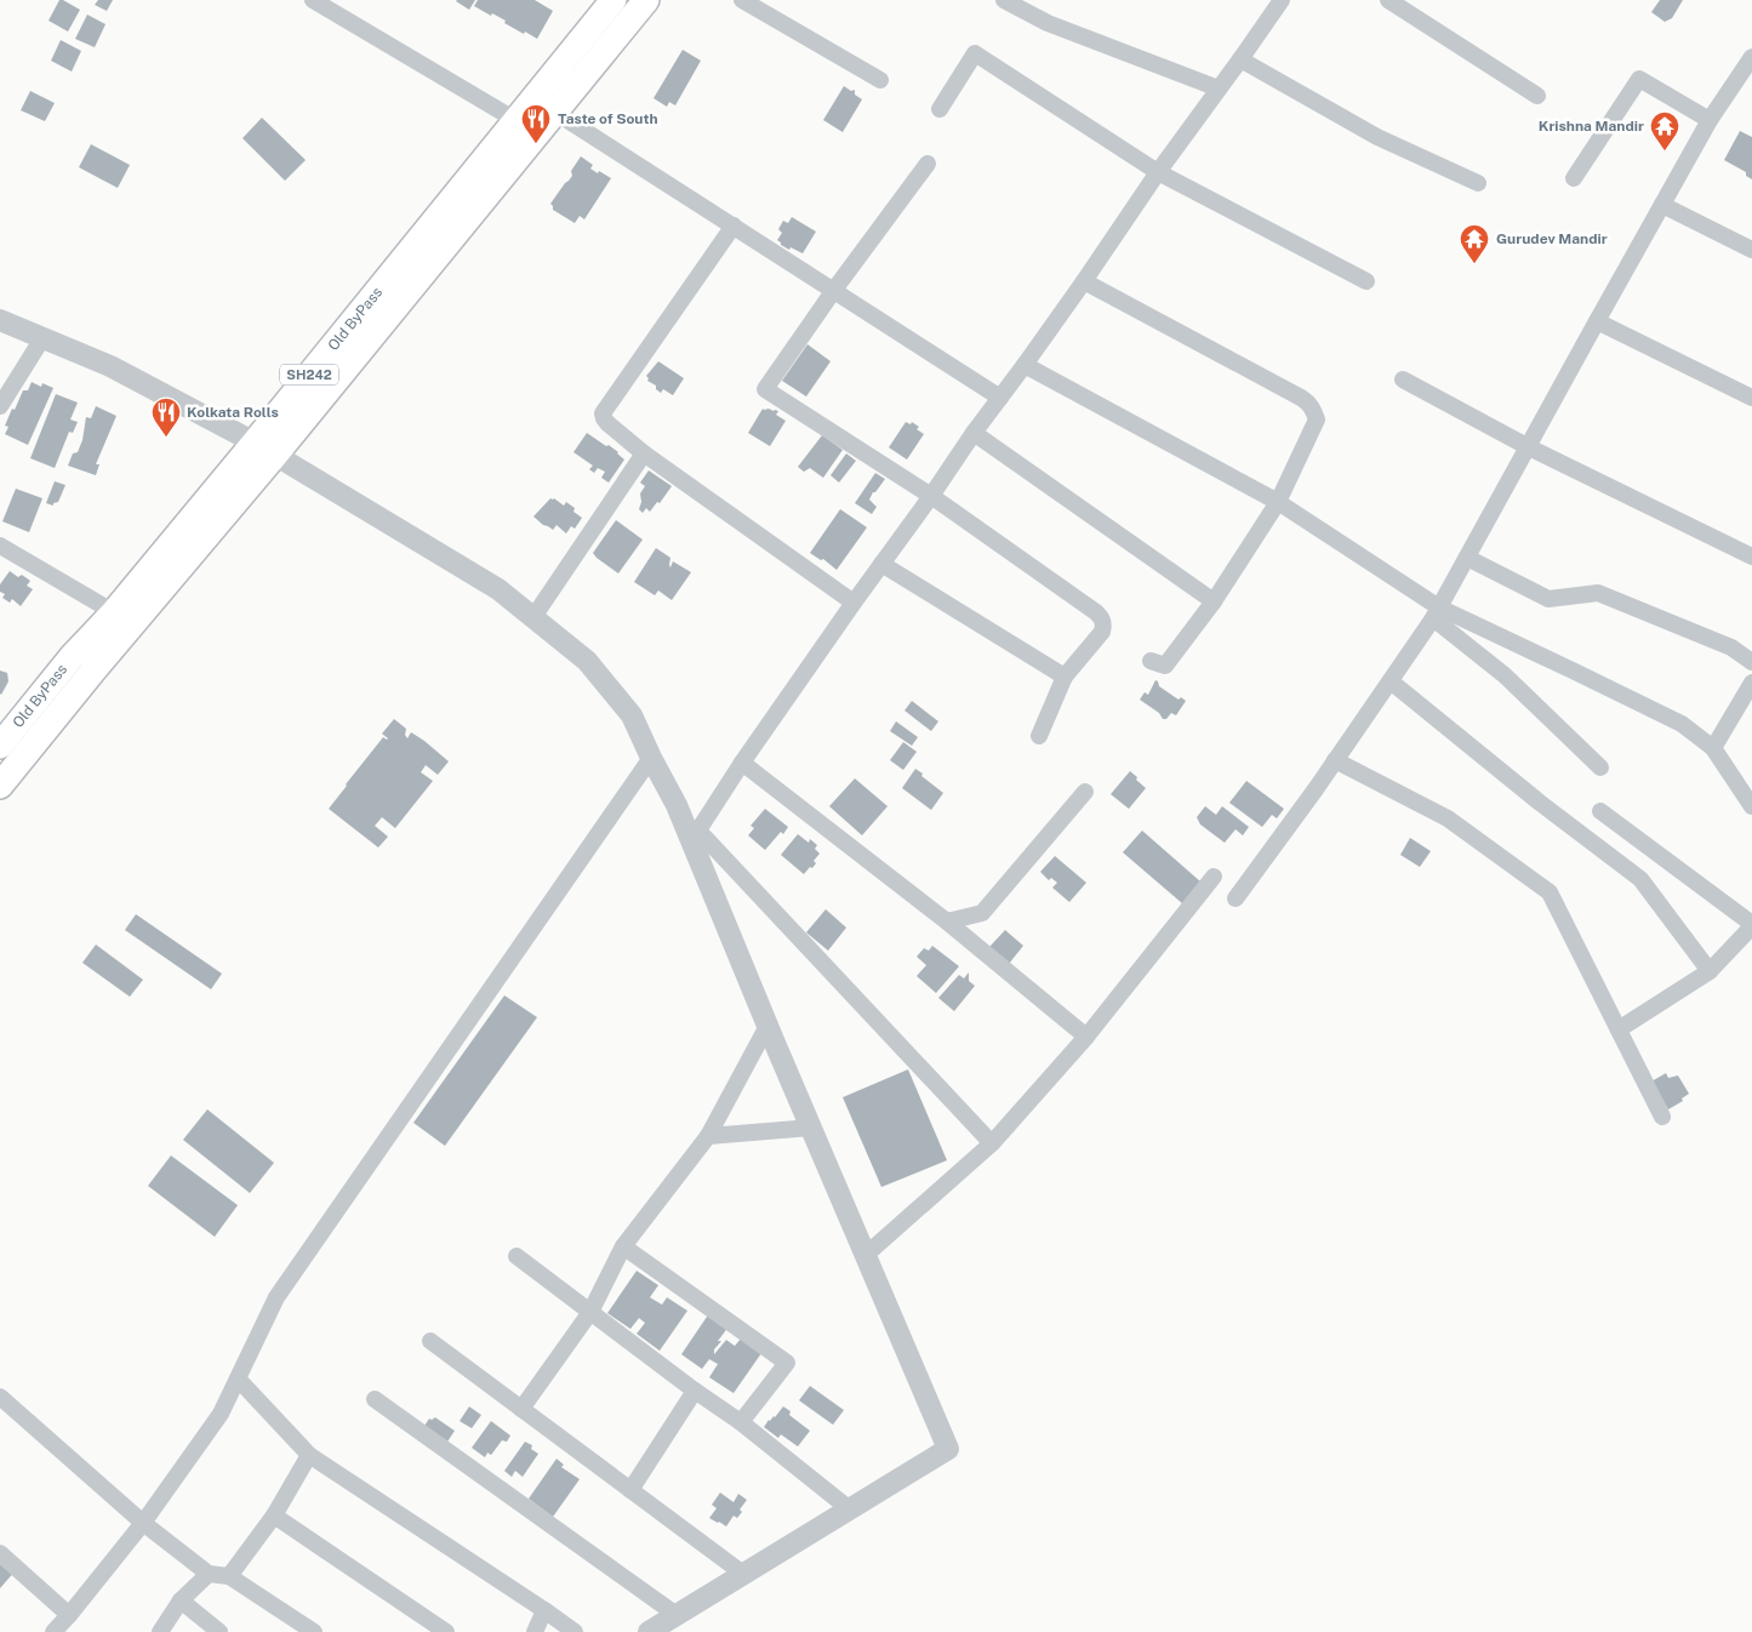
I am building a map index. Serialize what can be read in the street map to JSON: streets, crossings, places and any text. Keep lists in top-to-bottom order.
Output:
{
  "streets": {
    "main road": ["Old ByPass", "SH242"]
  },
  "places": {
    "restaurant": ["Taste of South", "Kolkata Rolls"],
    "temple": ["Krishna Mandir", "Gurudev Mandir"]
  }
}
